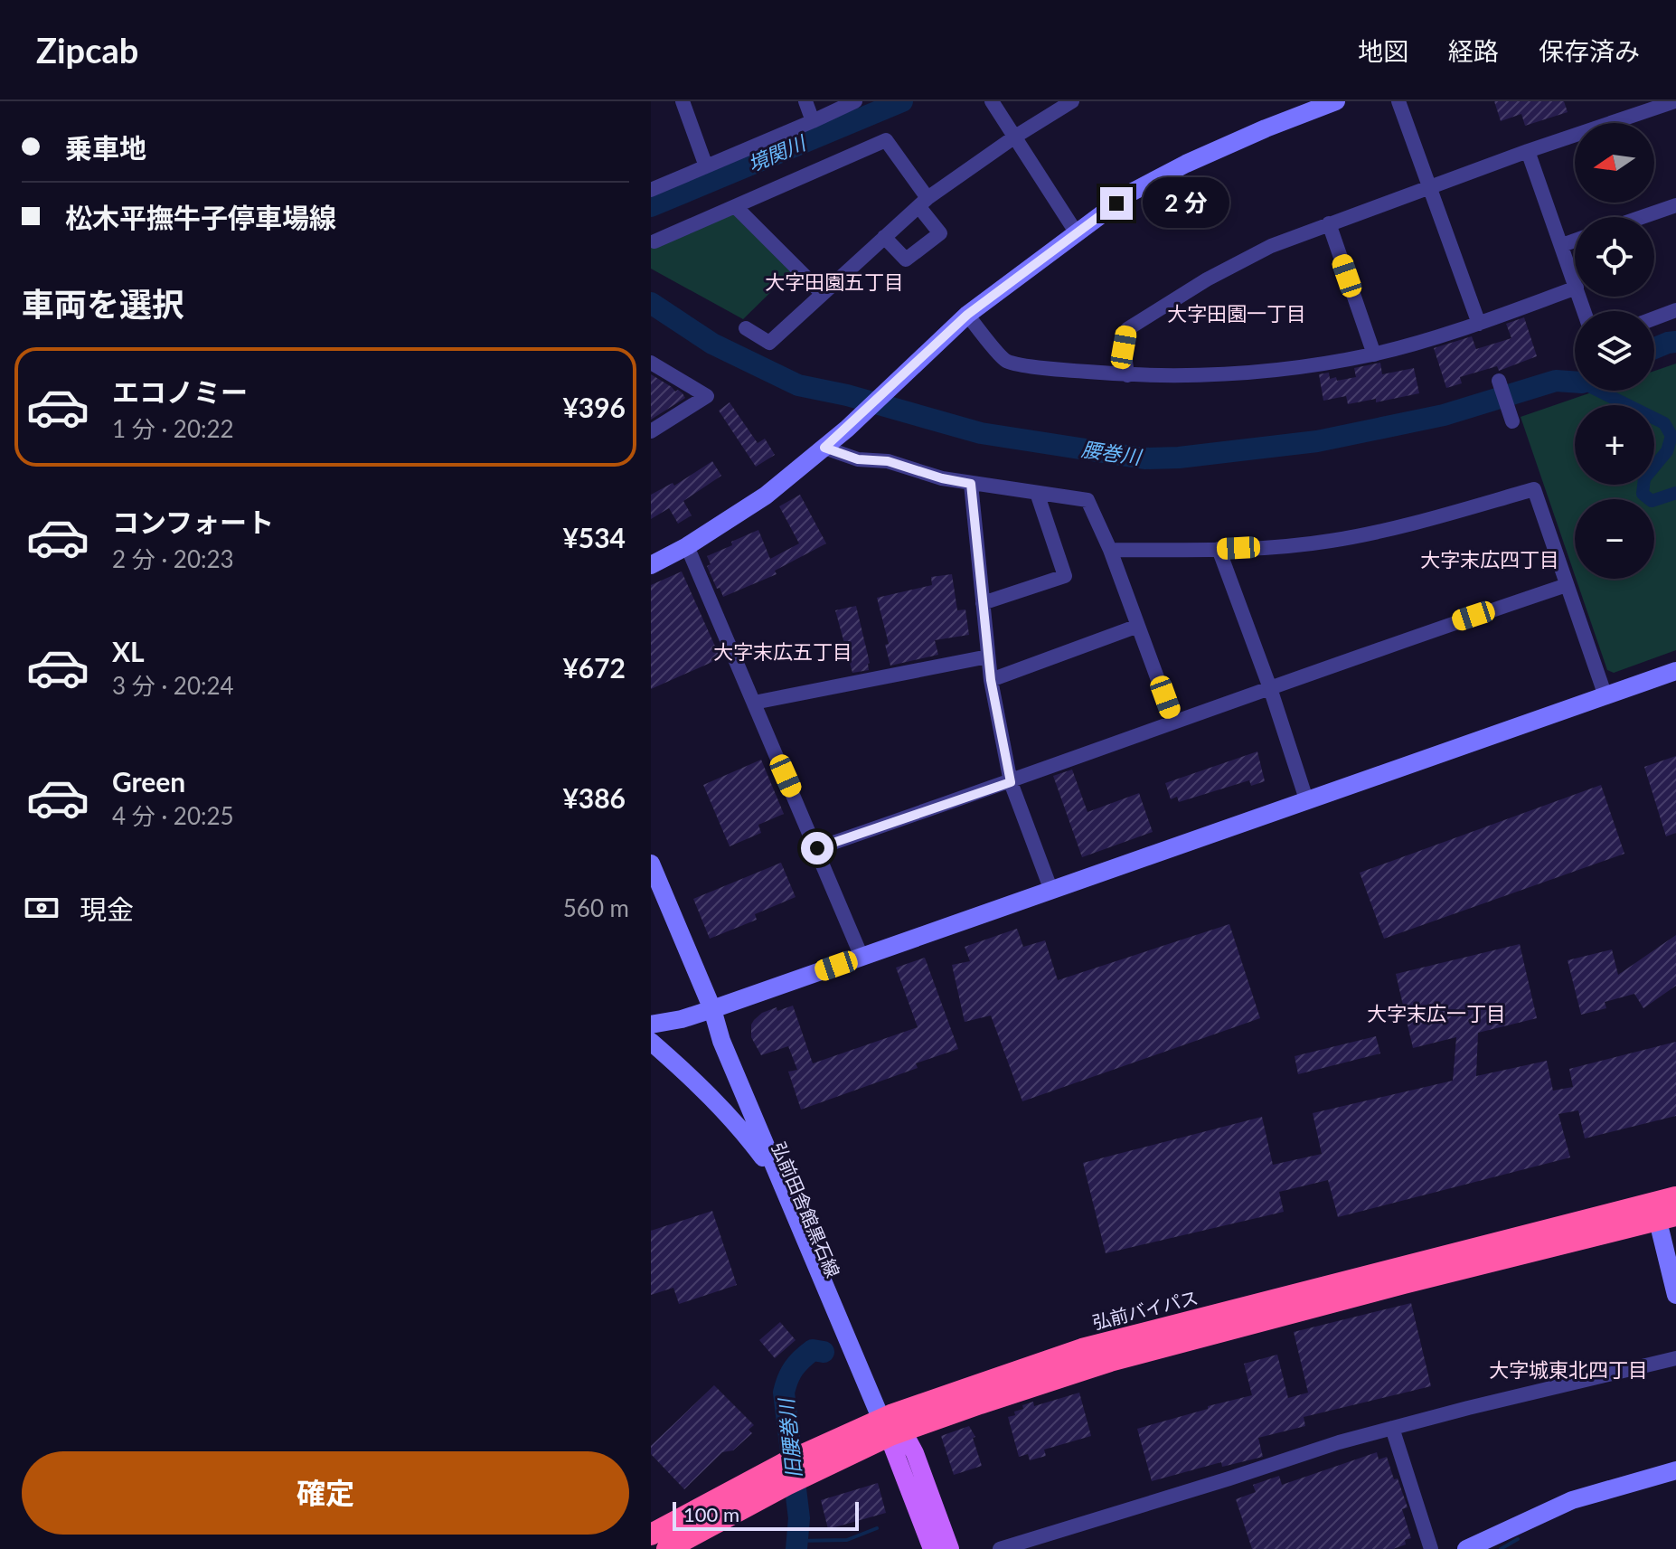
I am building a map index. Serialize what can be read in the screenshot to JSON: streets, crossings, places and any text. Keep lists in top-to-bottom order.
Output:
{
  "streets": {
    "main road": ["弘前田舎館黒石線"]
  },
  "districts": [
    "大字田園五丁目",
    "大字田園一丁目",
    "大字末広四丁目",
    "大字末広五丁目",
    "大字末広一丁目",
    "大字城東北四丁目"
  ],
  "water": ["境関川", "腰巻川", "旧腰巻川"],
  "scale_bar": "100 m",
  "north": "left",
  "page": {
    "header": "Zipcab",
    "nav": ["地図", "経路", "保存済み"],
    "banner": ["乗車地", "松木平撫牛子停車場線"],
    "map_buttons": ["+", "−"],
    "bubble": "2 分",
    "heading": "車両を選択",
    "list": [
      {
        "name": "エコノミー",
        "note": "1 分 · 20:22",
        "value": "¥396"
      },
      {
        "name": "コンフォート",
        "note": "2 分 · 20:23",
        "value": "¥534"
      },
      {
        "name": "XL",
        "note": "3 分 · 20:24",
        "value": "¥672"
      },
      {
        "name": "Green",
        "note": "4 分 · 20:25",
        "value": "¥386"
      }
    ],
    "pay": ["現金", "560 m"],
    "buttons": "確定",
    "scale": "100 m"
  }
}
